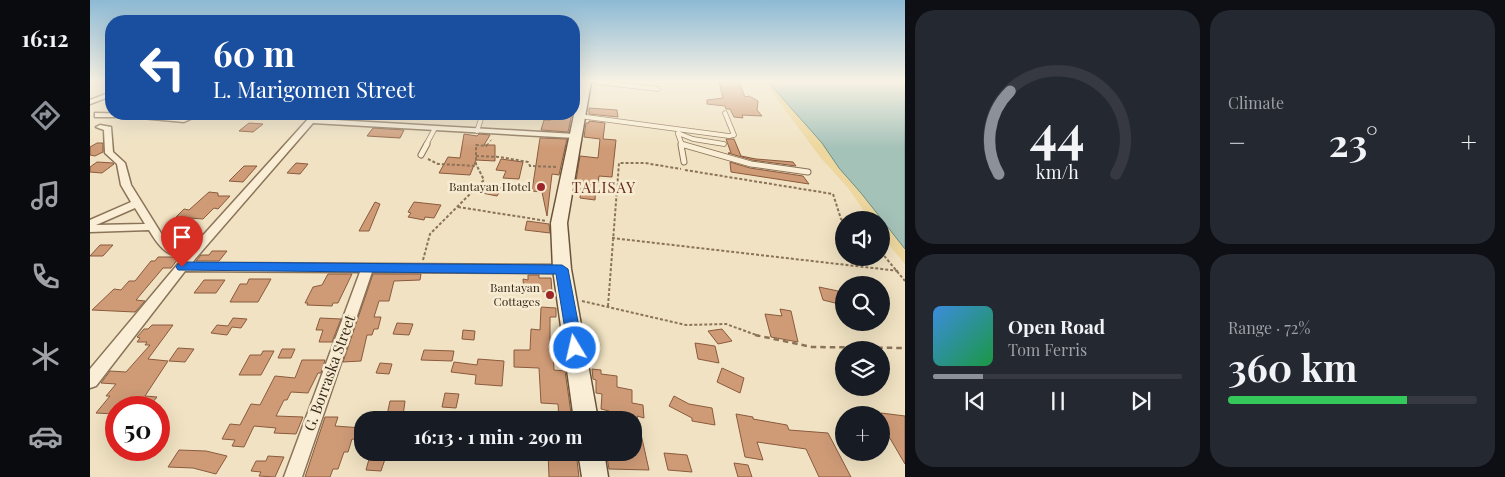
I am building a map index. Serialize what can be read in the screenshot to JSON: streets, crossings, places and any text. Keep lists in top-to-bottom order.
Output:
{
  "streets": {
    "street": ["G. Borraska Street"]
  },
  "districts": ["TALISAY"],
  "places": ["Bantayan Hotel", "Bantayan Cottages"],
  "page": {
    "tabs": "16:12",
    "tile": [
      "Climate",
      ["Range · 72%", "360 km"]
    ],
    "turn": ["60 m", "L. Marigomen Street"],
    "heat": ["−", "23°", "+"],
    "map_buttons": "+",
    "song": ["Open Road", "Tom Ferris"],
    "limit": "50",
    "trip": "16:13 · 1 min · 290 m",
    "gauge": ["44", "km/h"]
  }
}
